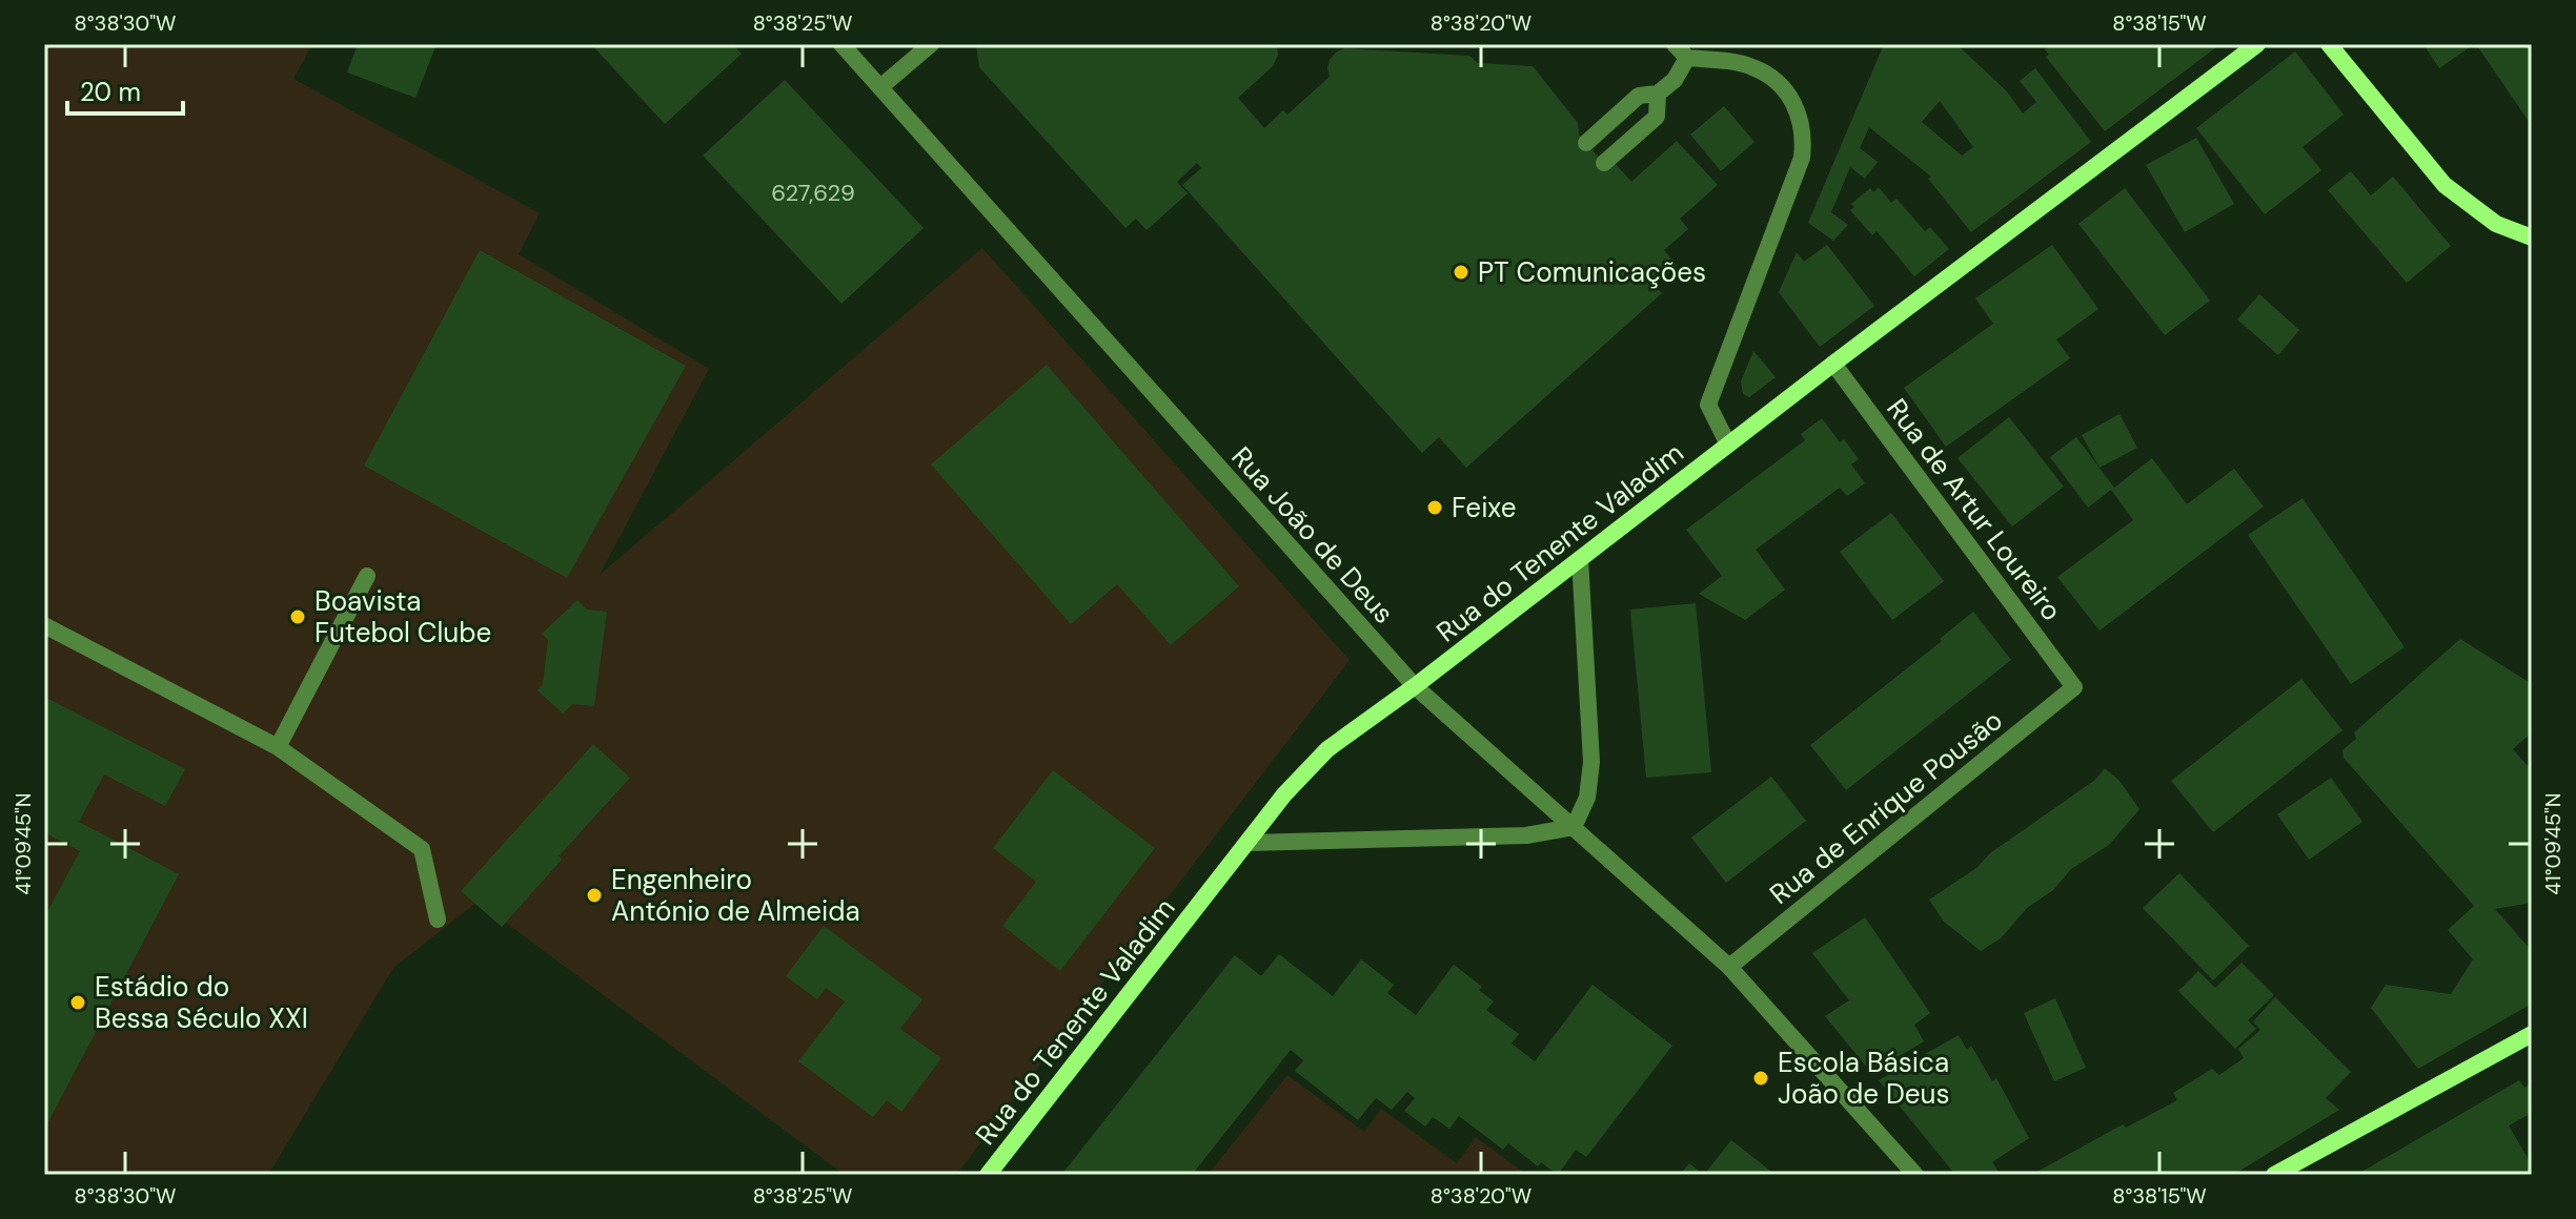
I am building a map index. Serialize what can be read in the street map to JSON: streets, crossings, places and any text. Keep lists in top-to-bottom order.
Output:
{
  "streets": {
    "main road": ["Rua do Tenente Valadim"],
    "street": ["Rua de Artur Loureiro", "Rua João de Deus", "Rua de Enrique Pousão"]
  },
  "crossings": [
    ["Rua de Artur Loureiro", "Rua do Tenente Valadim"],
    ["Rua de Artur Loureiro", "Rua de Enrique Pousão"],
    ["Rua João de Deus", "Rua do Tenente Valadim"],
    ["Rua João de Deus", "Rua de Enrique Pousão"]
  ],
  "places": [
    "PT Comunicações",
    "Feixe",
    "Boavista Futebol Clube",
    "Engenheiro António de Almeida",
    "Estádio do Bessa Século XXI",
    "Escola Básica João de Deus"
  ],
  "house_numbers": ["627,629"],
  "scale_bar": "20 m",
  "coordinates": [
    "8°38'30\"W",
    "8°38'25\"W",
    "8°38'20\"W",
    "8°38'15\"W",
    "41°09'45\"N"
  ]
}
